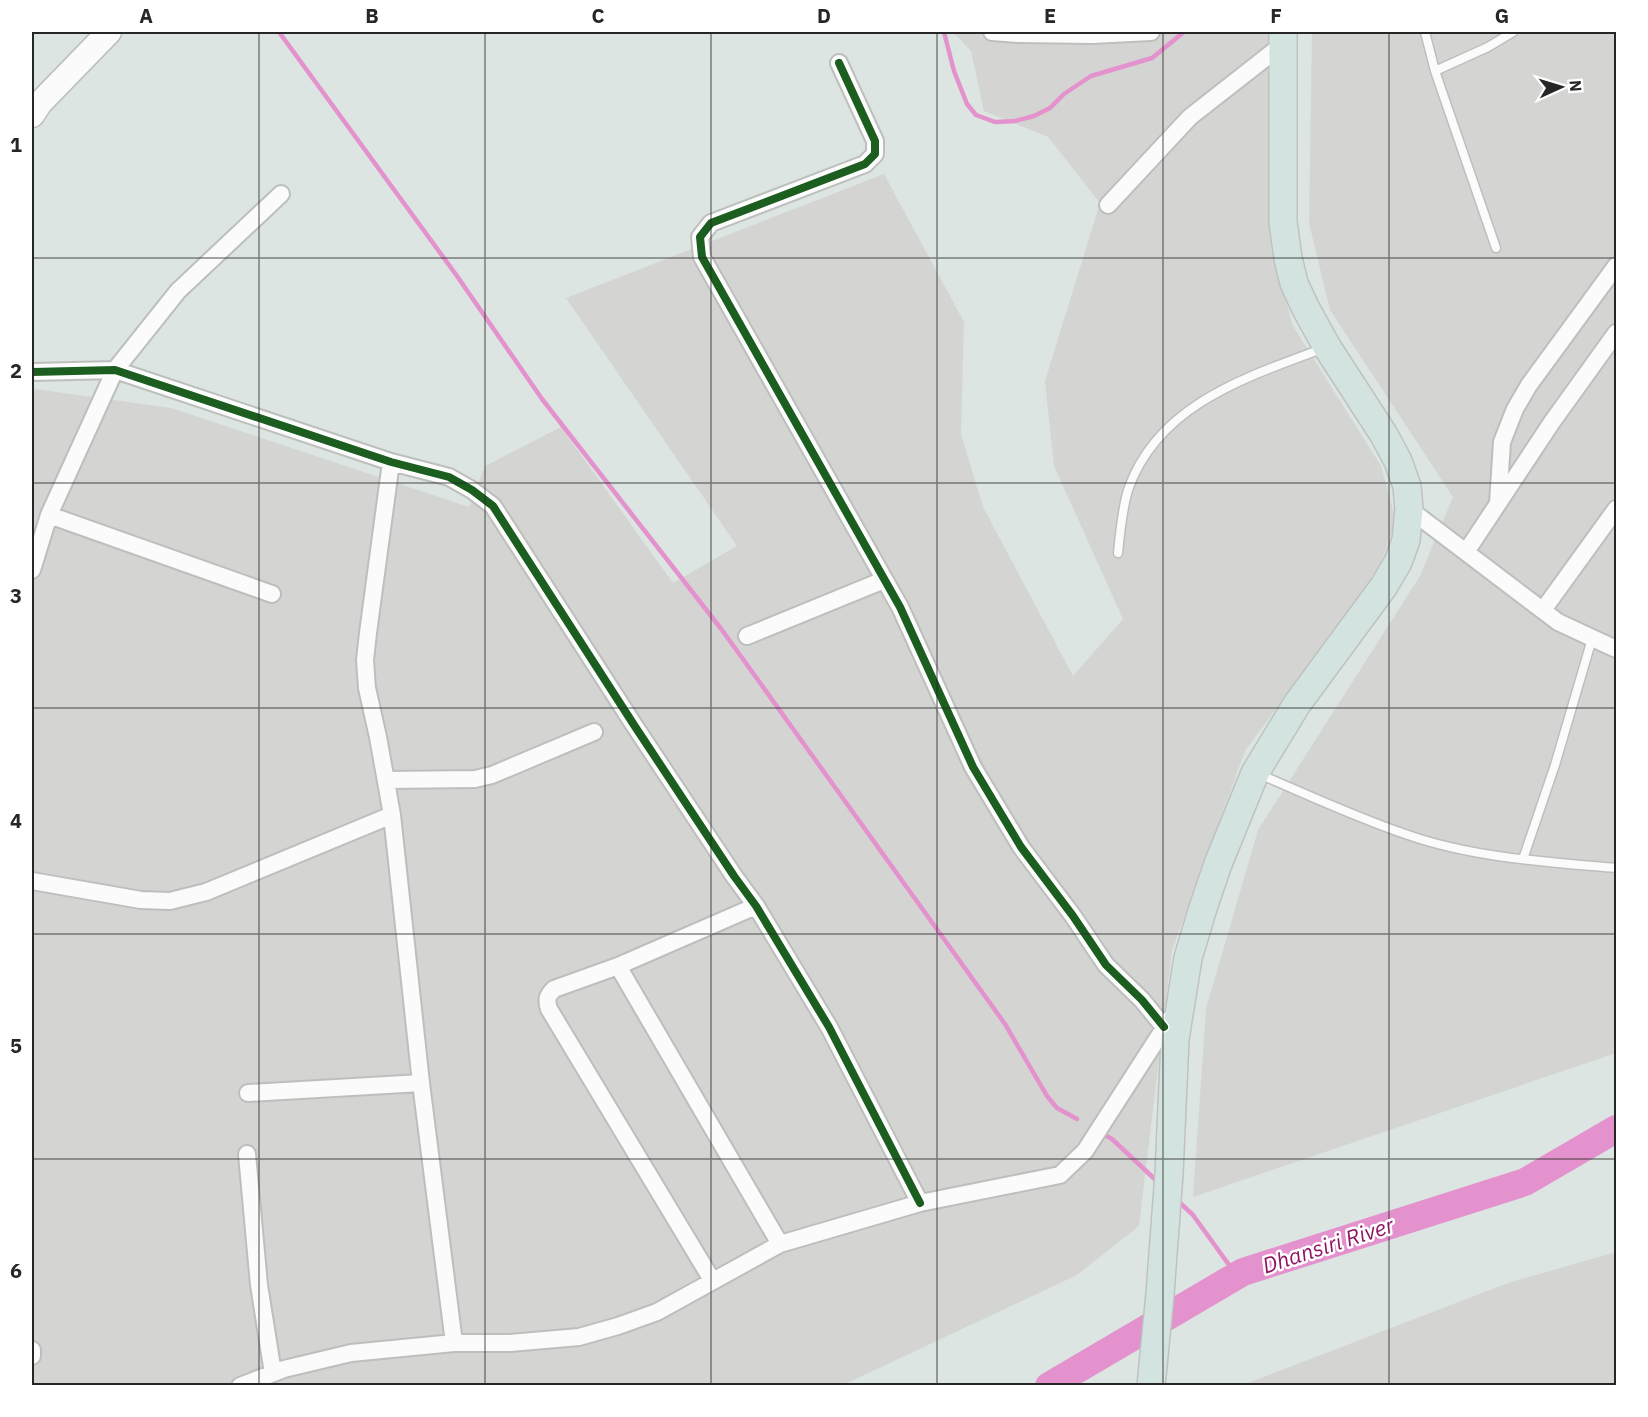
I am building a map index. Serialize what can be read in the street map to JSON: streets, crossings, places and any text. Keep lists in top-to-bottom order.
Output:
{
  "water": ["Dhansiri River"],
  "north": "right",
  "grid": {
    "columns": [
      "A",
      "B",
      "C",
      "D",
      "E",
      "F",
      "G"
    ],
    "rows": [
      "1",
      "2",
      "3",
      "4",
      "5",
      "6"
    ]
  }
}
